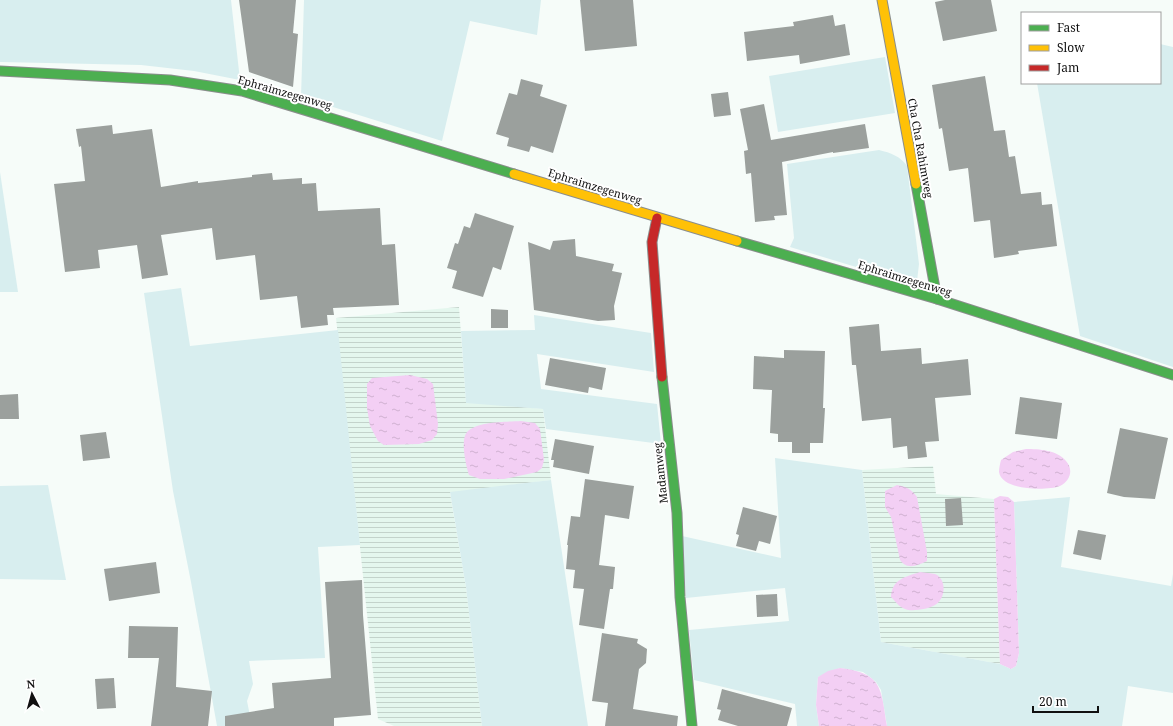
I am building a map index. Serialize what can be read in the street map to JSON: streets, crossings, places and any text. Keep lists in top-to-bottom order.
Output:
{
  "streets": {
    "street": ["Ephraimzegenweg", "Cha Cha Rahimweg", "Madamweg"]
  },
  "crossings": [
    ["Ephraimzegenweg", "Cha Cha Rahimweg"],
    ["Ephraimzegenweg", "Madamweg"]
  ],
  "legend": ["Fast", "Slow", "Jam"],
  "scale_bar": "20 m",
  "north": "top"
}
